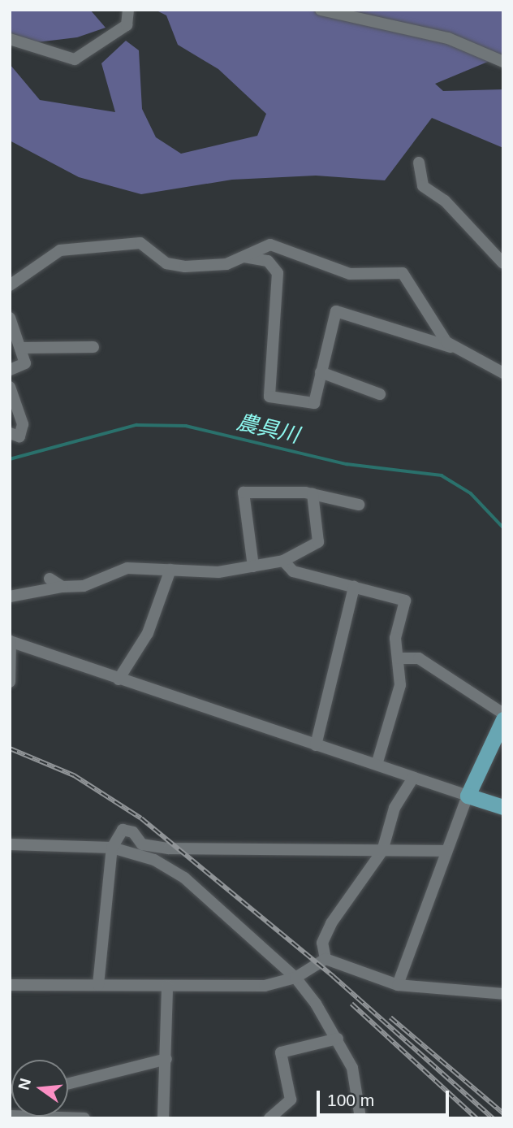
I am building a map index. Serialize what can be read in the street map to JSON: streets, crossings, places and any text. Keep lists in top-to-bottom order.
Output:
{
  "water": ["農具川"],
  "scale_bar": "100 m",
  "north": "left"
}
